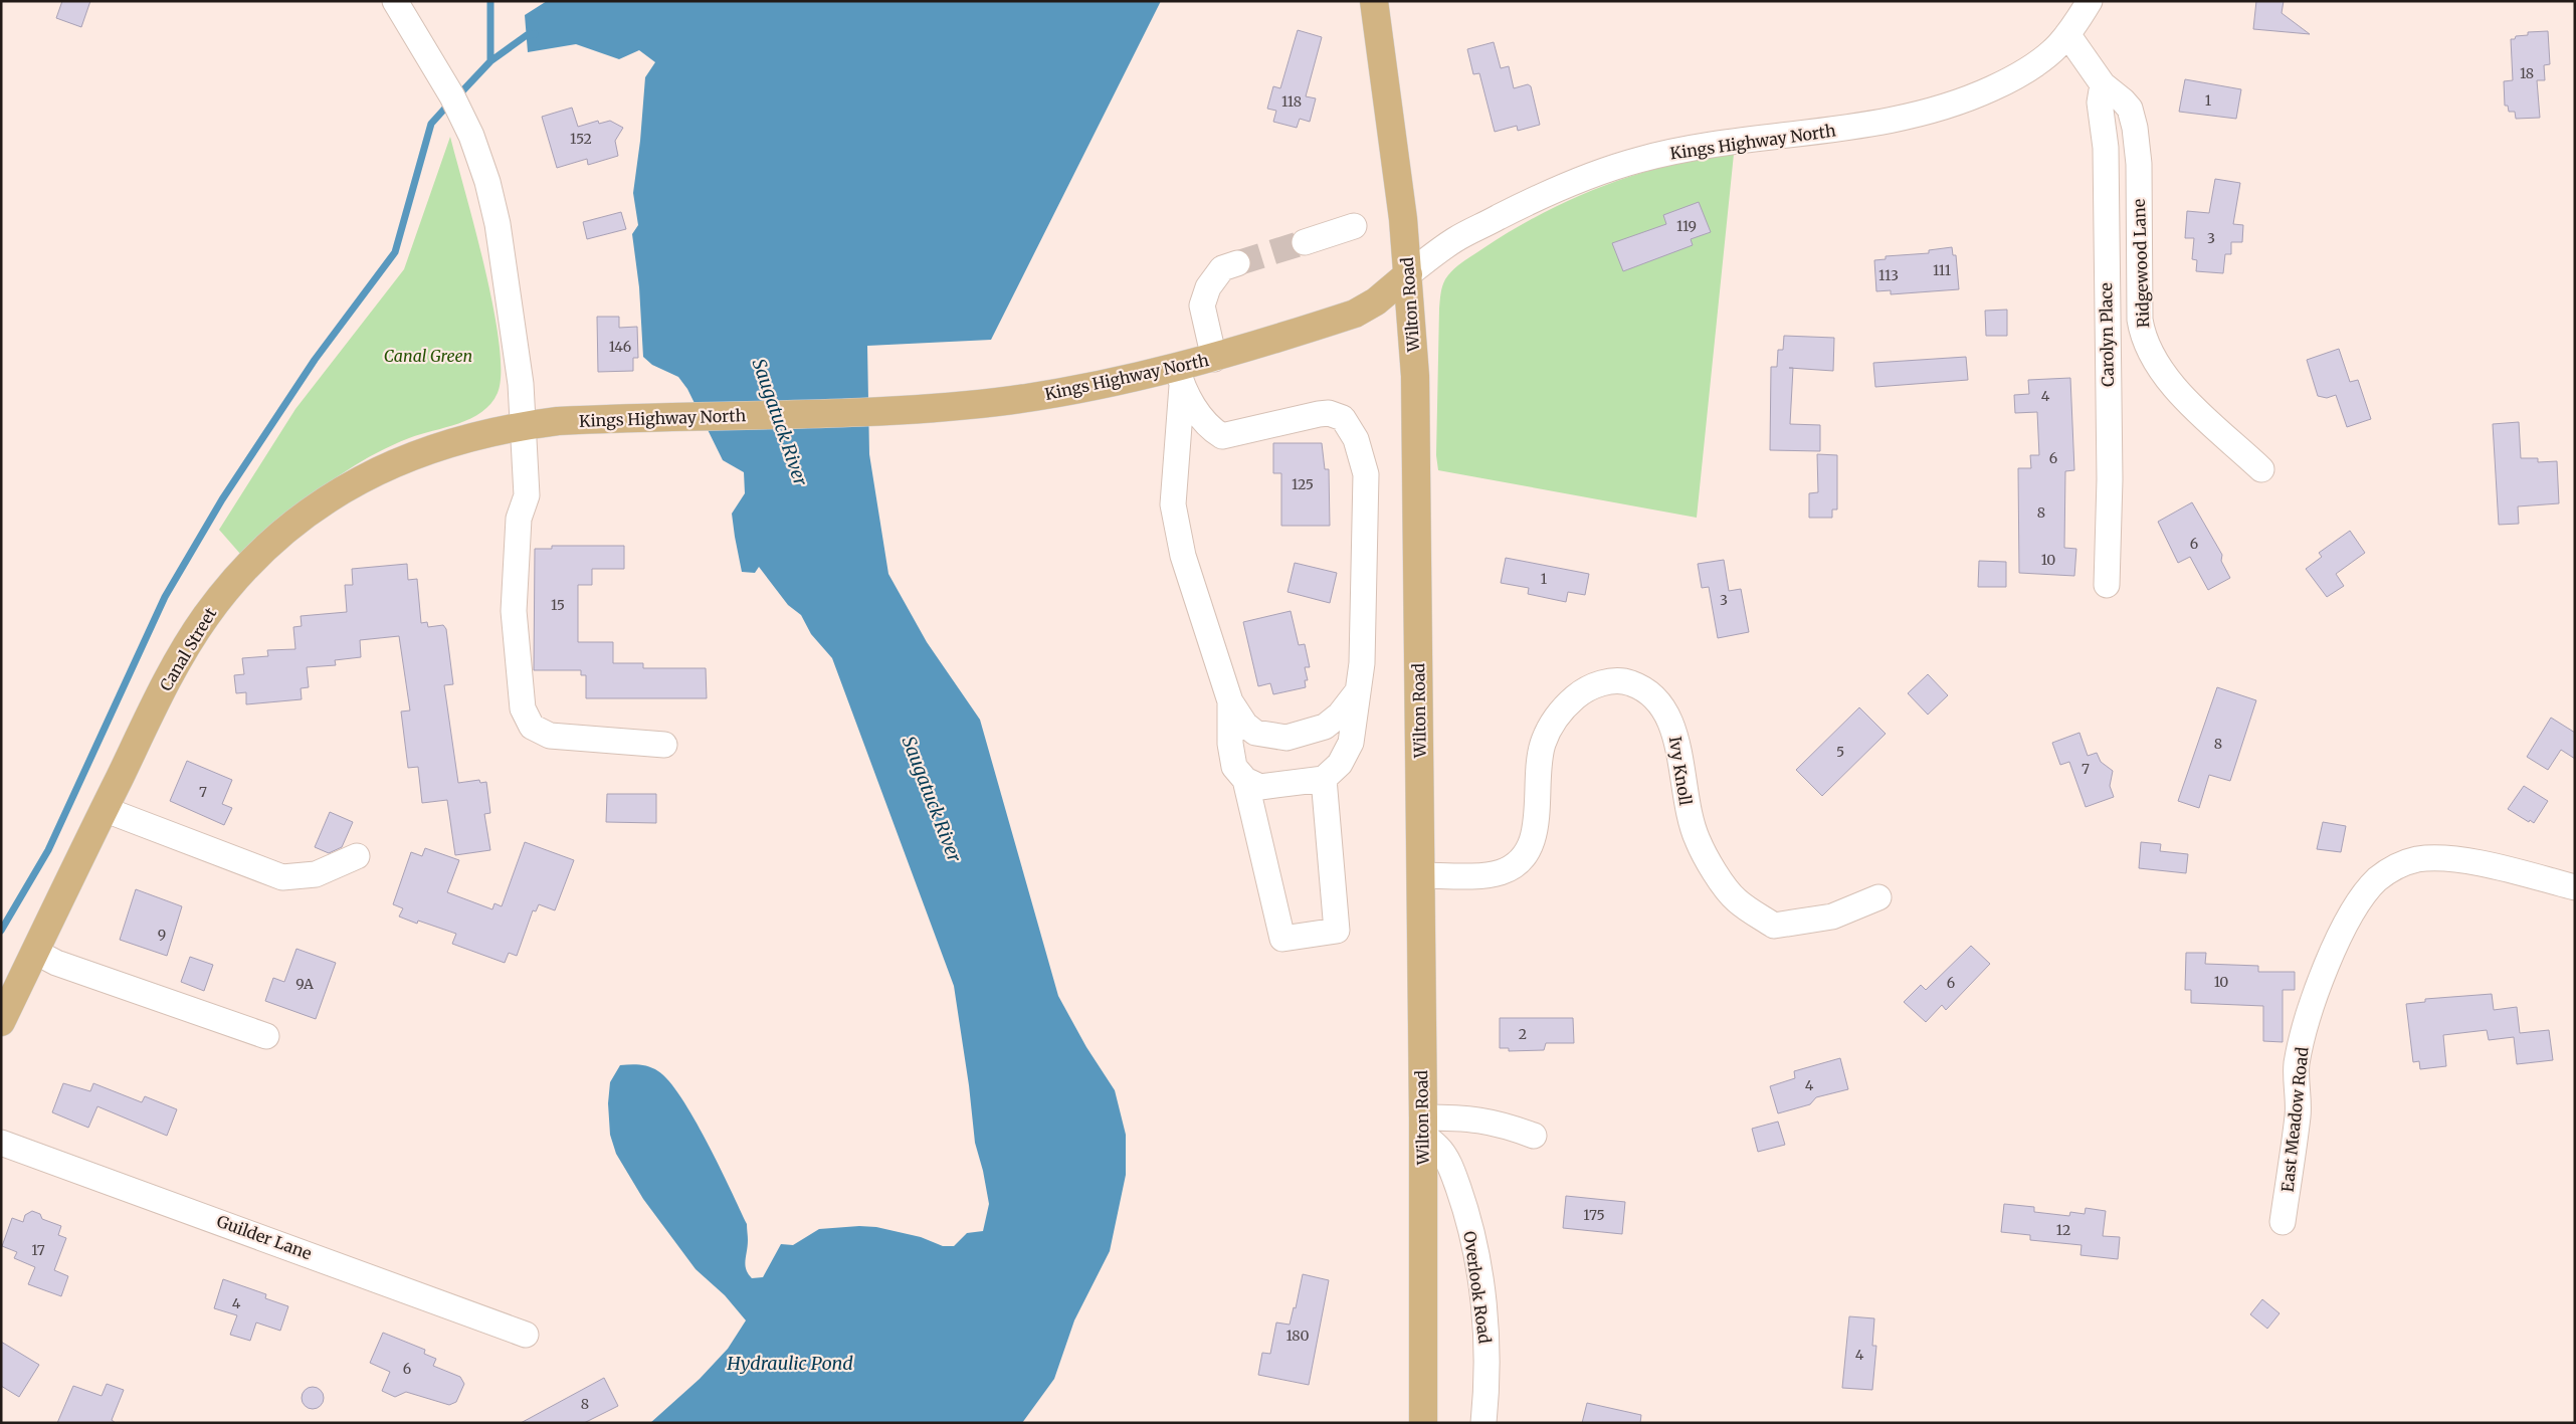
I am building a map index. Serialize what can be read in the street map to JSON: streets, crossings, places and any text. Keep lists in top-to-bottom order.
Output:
{
  "streets": {
    "main road": ["Kings Highway North", "Wilton Road", "Canal Street"],
    "street": [
      "Ridgewood Lane",
      "Carolyn Place",
      "Ivy Knoll",
      "East Meadow Road",
      "Guilder Lane",
      "Overlook Road"
    ]
  },
  "crossings": [
    ["Kings Highway North", "Ridgewood Lane"],
    ["Kings Highway North", "Wilton Road"],
    ["Kings Highway North", "Canal Street"],
    ["Ridgewood Lane", "Carolyn Place"],
    ["Wilton Road", "Ivy Knoll"],
    ["Wilton Road", "Overlook Road"]
  ],
  "water": ["Saugatuck River", "Hydraulic Pond"],
  "parks": ["Canal Green"],
  "house_numbers": [
    "18",
    "1",
    "118",
    "152",
    "119",
    "3",
    "111",
    "113",
    "146",
    "4",
    "6",
    "125",
    "8",
    "6",
    "10",
    "1",
    "3",
    "15",
    "8",
    "5",
    "7",
    "7",
    "9",
    "10",
    "6",
    "9A",
    "2",
    "4",
    "175",
    "12",
    "17",
    "4",
    "180",
    "4",
    "6",
    "8"
  ]
}
